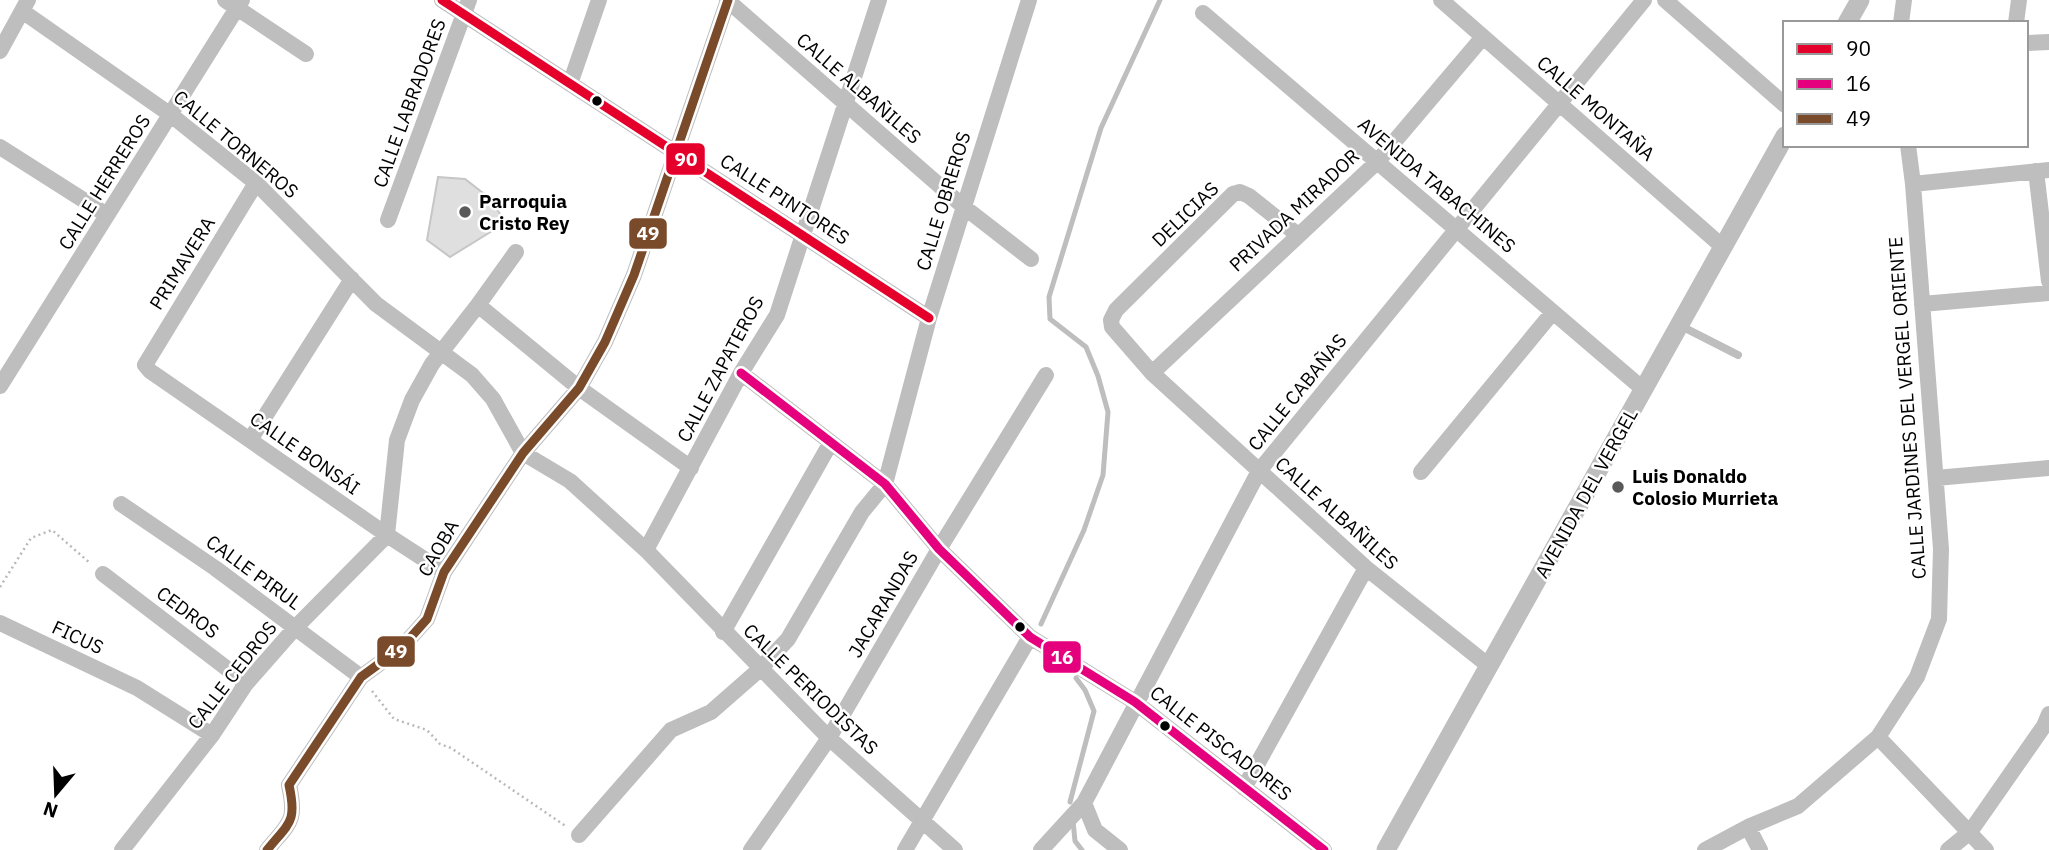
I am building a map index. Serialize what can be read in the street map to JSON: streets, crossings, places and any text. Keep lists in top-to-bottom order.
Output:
{
  "streets": {
    "street": [
      "CALLE ALBAÑILES",
      "CALLE LABRADORES",
      "CALLE MONTAÑA",
      "CALLE TORNEROS",
      "CALLE HERREROS",
      "AVENIDA TABACHINES",
      "CALLE PINTORES",
      "CALLE OBREROS",
      "PRIVADA MIRADOR",
      "DELICIAS",
      "PRIMAVERA",
      "CALLE ZAPATEROS",
      "CALLE CABAÑAS",
      "CALLE JARDINES DEL VERGEL ORIENTE",
      "CALLE BONSÁI",
      "AVENIDA DEL VERGEL",
      "CAOBA",
      "CALLE PIRUL",
      "JACARANDAS",
      "CEDROS",
      "FICUS",
      "CALLE CEDROS",
      "CALLE PERIODISTAS",
      "CALLE PISCADORES"
    ]
  },
  "crossings": [
    ["CALLE ALBAÑILES", "CALLE OBREROS"],
    ["CALLE ALBAÑILES", "PRIVADA MIRADOR"],
    ["CALLE ALBAÑILES", "DELICIAS"],
    ["CALLE ALBAÑILES", "CALLE ZAPATEROS"],
    ["CALLE ALBAÑILES", "CALLE CABAÑAS"],
    ["CALLE ALBAÑILES", "AVENIDA DEL VERGEL"],
    ["CALLE ALBAÑILES", "CAOBA"],
    ["CALLE LABRADORES", "CALLE PINTORES"],
    ["CALLE MONTAÑA", "PRIVADA MIRADOR"],
    ["CALLE MONTAÑA", "CALLE CABAÑAS"],
    ["CALLE MONTAÑA", "AVENIDA DEL VERGEL"],
    ["CALLE TORNEROS", "CALLE HERREROS"],
    ["CALLE TORNEROS", "PRIMAVERA"],
    ["CALLE TORNEROS", "CAOBA"],
    ["CALLE TORNEROS", "CALLE PERIODISTAS"],
    ["AVENIDA TABACHINES", "PRIVADA MIRADOR"],
    ["AVENIDA TABACHINES", "CALLE CABAÑAS"],
    ["AVENIDA TABACHINES", "AVENIDA DEL VERGEL"],
    ["CALLE PINTORES", "CALLE OBREROS"],
    ["CALLE PINTORES", "CALLE ZAPATEROS"],
    ["CALLE PINTORES", "CAOBA"],
    ["CALLE OBREROS", "CALLE PERIODISTAS"],
    ["CALLE OBREROS", "CALLE PISCADORES"],
    ["PRIVADA MIRADOR", "DELICIAS"],
    ["PRIMAVERA", "CALLE BONSÁI"],
    ["CALLE ZAPATEROS", "CALLE PERIODISTAS"],
    ["CALLE ZAPATEROS", "CALLE PISCADORES"],
    ["CALLE CABAÑAS", "CALLE PISCADORES"],
    ["CALLE BONSÁI", "CAOBA"],
    ["CALLE BONSÁI", "CALLE CEDROS"],
    ["CAOBA", "CALLE PIRUL"],
    ["CAOBA", "CALLE PERIODISTAS"],
    ["CALLE PIRUL", "CALLE CEDROS"],
    ["JACARANDAS", "CALLE PERIODISTAS"],
    ["JACARANDAS", "CALLE PISCADORES"],
    ["CEDROS", "CALLE CEDROS"],
    ["FICUS", "CALLE CEDROS"]
  ],
  "places": ["Parroquia Cristo Rey", "Luis Donaldo Colosio Murrieta"],
  "lines": ["transit line 90", "transit line 49", "transit line 16"],
  "legend": ["90", "16", "49"],
  "north": "bottom"
}
